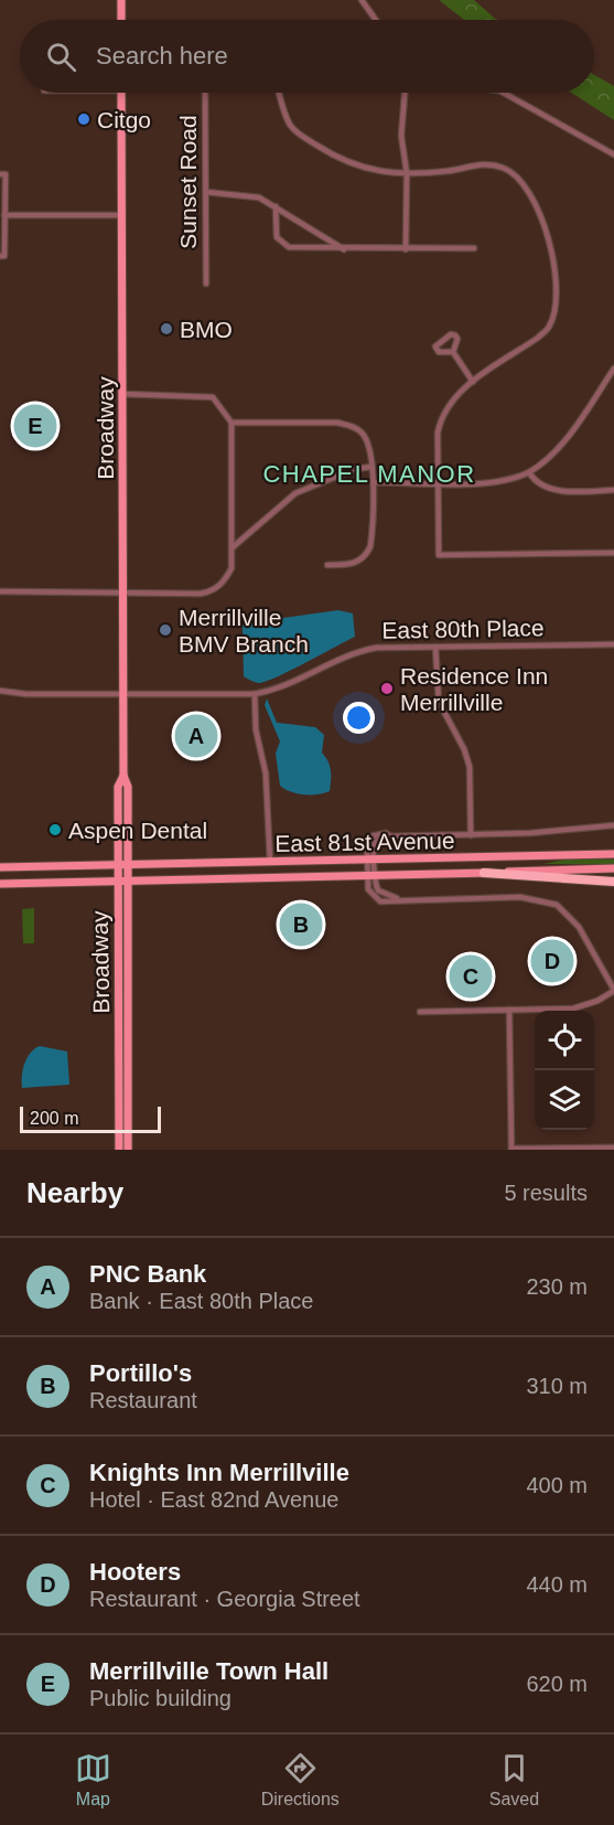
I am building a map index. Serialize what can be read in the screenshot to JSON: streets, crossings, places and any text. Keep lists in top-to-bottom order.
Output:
{
  "streets": {
    "main road": ["Broadway", "East 81st Avenue"],
    "street": ["Sunset Road", "East 80th Place"]
  },
  "crossings": [
    ["Broadway", "East 80th Place"],
    ["Broadway", "East 81st Avenue"]
  ],
  "districts": ["CHAPEL MANOR"],
  "places": [
    "Citgo",
    "BMO",
    "Merrillville BMV Branch",
    "Residence Inn Merrillville",
    "Aspen Dental"
  ],
  "scale_bar": "200 m",
  "page": {
    "search": "Search here",
    "pins": [
      "E",
      "A",
      "B",
      "D",
      "C"
    ],
    "scale": "200 m",
    "heading": ["Nearby", "5 results"],
    "list": [
      {
        "mark": "A",
        "name": "PNC Bank",
        "note": "Bank · East 80th Place",
        "value": "230 m"
      },
      {
        "mark": "B",
        "name": "Portillo's",
        "note": "Restaurant",
        "value": "310 m"
      },
      {
        "mark": "C",
        "name": "Knights Inn Merrillville",
        "note": "Hotel · East 82nd Avenue",
        "value": "400 m"
      },
      {
        "mark": "D",
        "name": "Hooters",
        "note": "Restaurant · Georgia Street",
        "value": "440 m"
      },
      {
        "mark": "E",
        "name": "Merrillville Town Hall",
        "note": "Public building",
        "value": "620 m"
      }
    ],
    "nav": ["Map", "Directions", "Saved"]
  }
}
